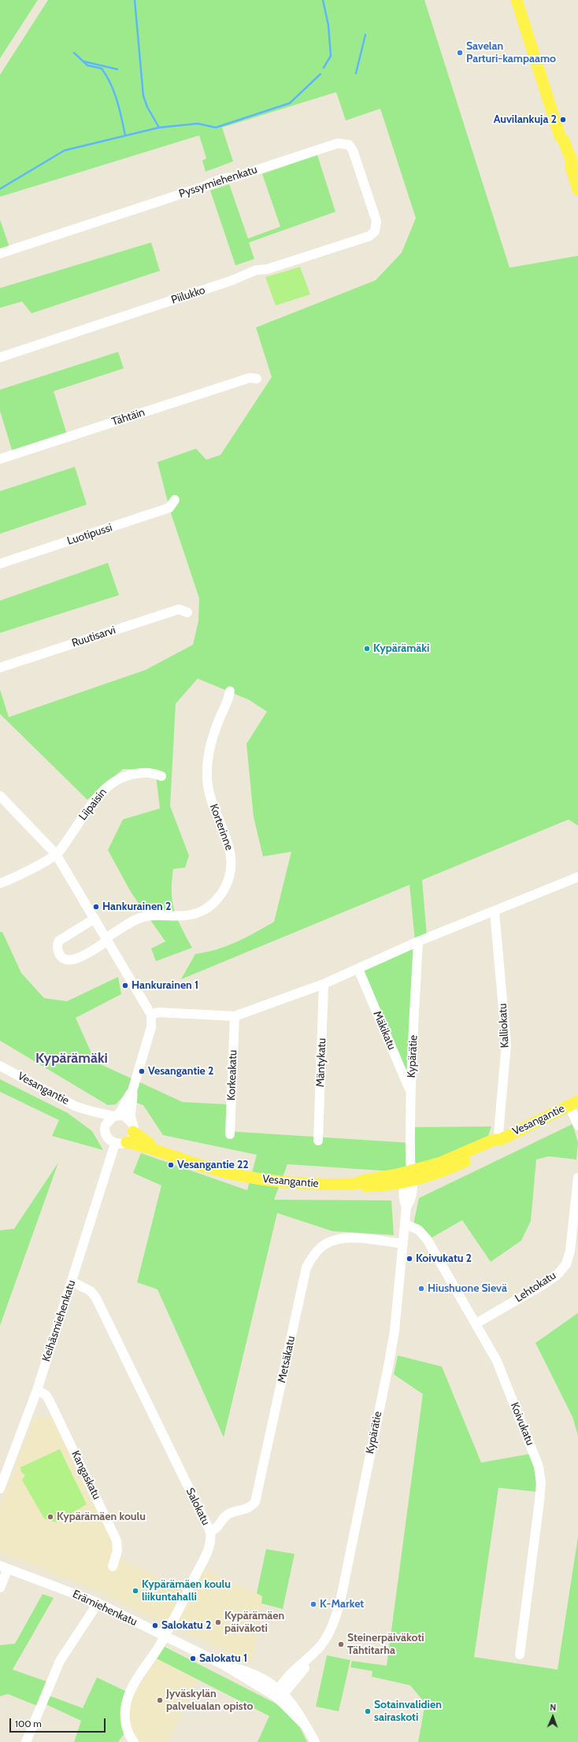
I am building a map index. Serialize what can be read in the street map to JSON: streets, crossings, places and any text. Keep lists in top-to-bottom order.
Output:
{
  "streets": {
    "main road": ["Vesangantie"],
    "street": [
      "Pyssymiehenkatu",
      "Piilukko",
      "Tähtäin",
      "Luotipussi",
      "Ruutisarvi",
      "Liipaisin",
      "Korterinne",
      "Kalliokatu",
      "Mäkikatu",
      "Kypärätie",
      "Mäntykatu",
      "Korkeakatu",
      "Lehtokatu",
      "Keihäsmiehenkatu",
      "Metsäkatu",
      "Koivukatu",
      "Kangaskatu",
      "Salokatu",
      "Erämiehenkatu"
    ]
  },
  "crossings": [
    ["Pyssymiehenkatu", "Piilukko"],
    ["Kalliokatu", "Vesangantie"],
    ["Mäkikatu", "Kypärätie"],
    ["Kypärätie", "Vesangantie"],
    ["Kypärätie", "Metsäkatu"],
    ["Kypärätie", "Koivukatu"],
    ["Kypärätie", "Erämiehenkatu"],
    ["Vesangantie", "Keihäsmiehenkatu"],
    ["Lehtokatu", "Koivukatu"],
    ["Keihäsmiehenkatu", "Kangaskatu"],
    ["Keihäsmiehenkatu", "Salokatu"],
    ["Metsäkatu", "Salokatu"],
    ["Salokatu", "Erämiehenkatu"]
  ],
  "districts": ["Kypärämäki"],
  "places": [
    "Savelan Parturi-kampaamo",
    "Auvilankuja 2",
    "Kypärämäki",
    "Hankurainen 2",
    "Hankurainen 1",
    "Vesangantie 2",
    "Vesangantie 22",
    "Koivukatu 2",
    "Hiushuone Sievä",
    "Kypärämäen koulu",
    "Kypärämäen koulu liikuntahalli",
    "K-Market",
    "Kypärämäen päiväkoti",
    "Salokatu 2",
    "Steinerpäiväkoti Tähtitarha",
    "Salokatu 1",
    "Jyväskylän palvelualan opisto",
    "Sotainvalidien sairaskoti"
  ],
  "scale_bar": "100 m",
  "north": "top"
}
